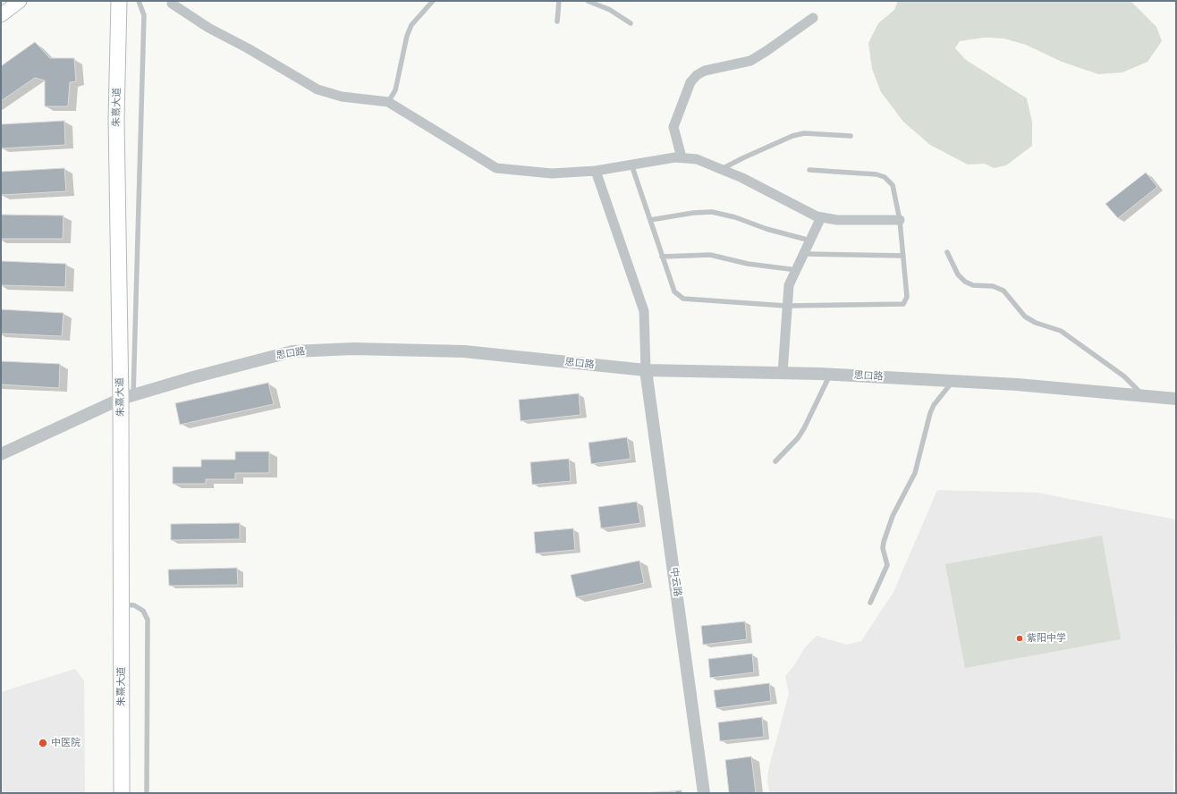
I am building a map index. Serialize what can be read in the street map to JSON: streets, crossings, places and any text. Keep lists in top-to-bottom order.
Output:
{
  "streets": {
    "main road": ["朱熹大道"],
    "street": ["思口路", "中云路"]
  },
  "crossings": [
    ["朱熹大道", "思口路"],
    ["思口路", "中云路"]
  ],
  "places": ["紫阳中学", "中医院"]
}
